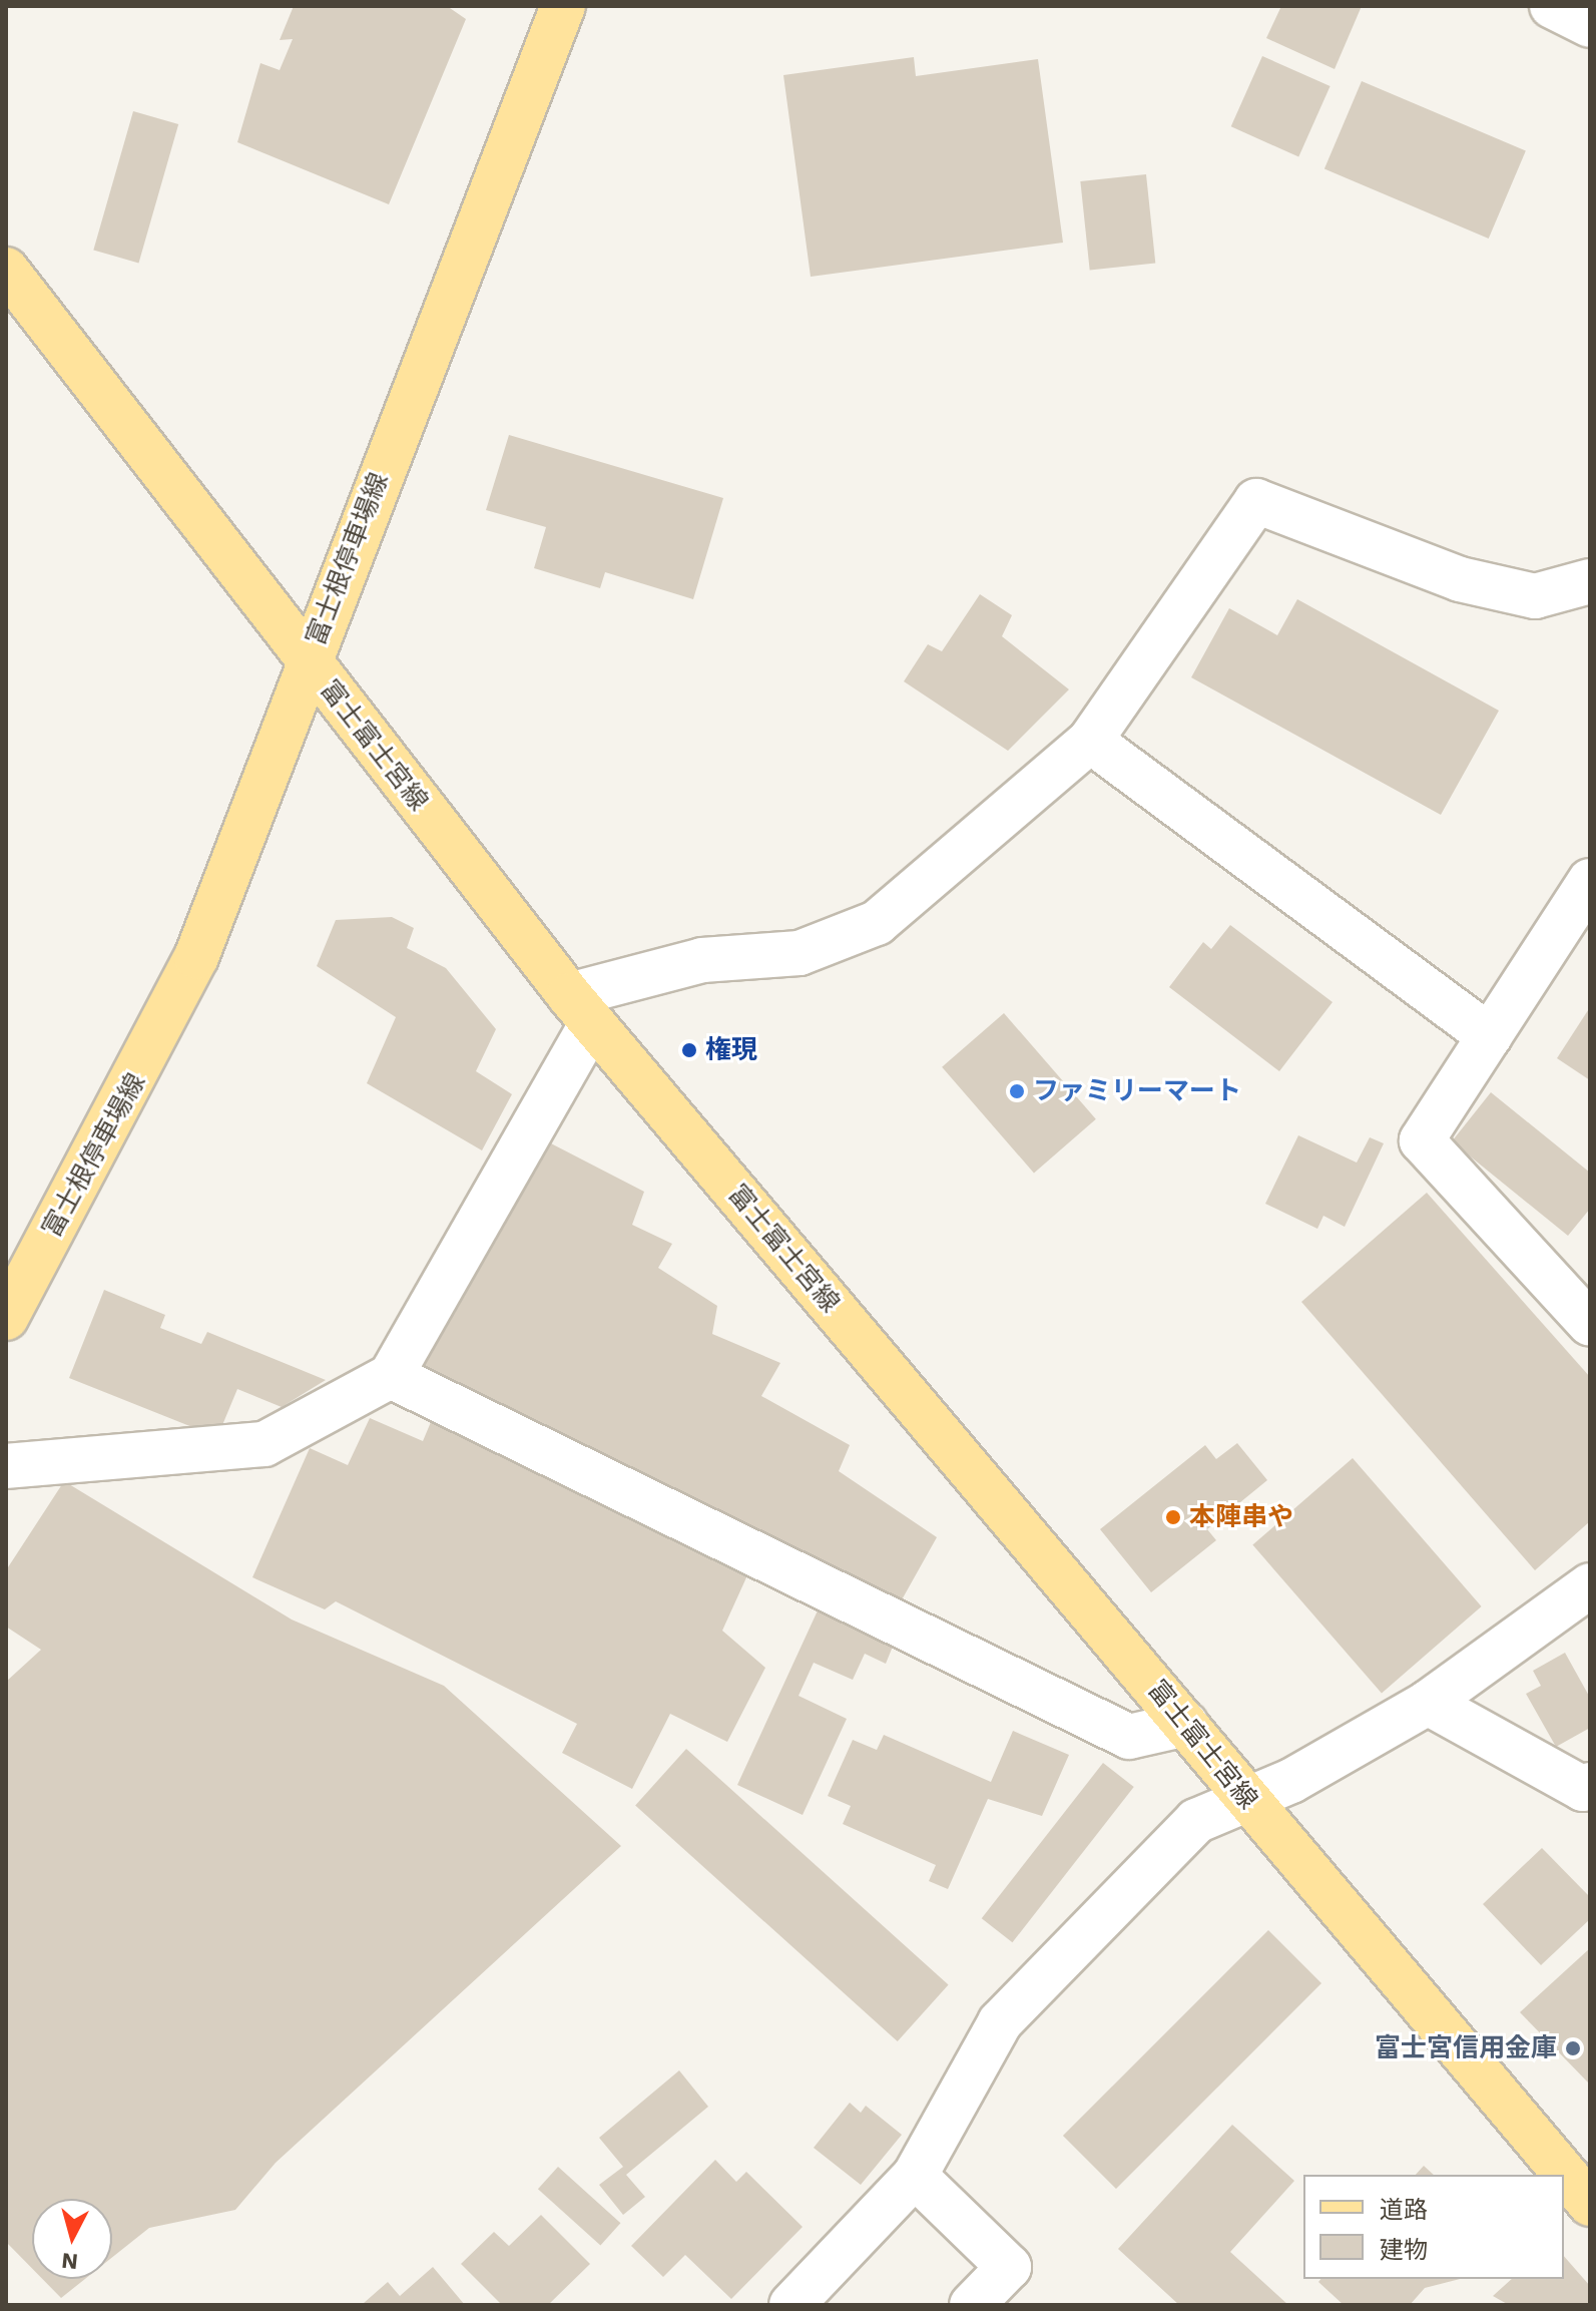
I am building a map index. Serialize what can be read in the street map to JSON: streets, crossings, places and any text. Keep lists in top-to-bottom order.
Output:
{
  "streets": {
    "main road": ["富士根停車場線", "富士富士宮線"]
  },
  "crossings": [
    ["富士根停車場線", "富士富士宮線"]
  ],
  "places": [
    "権現",
    "ファミリーマート",
    "本陣串や",
    "富士宮信用金庫"
  ],
  "legend": ["道路", "建物"],
  "north": "bottom"
}
